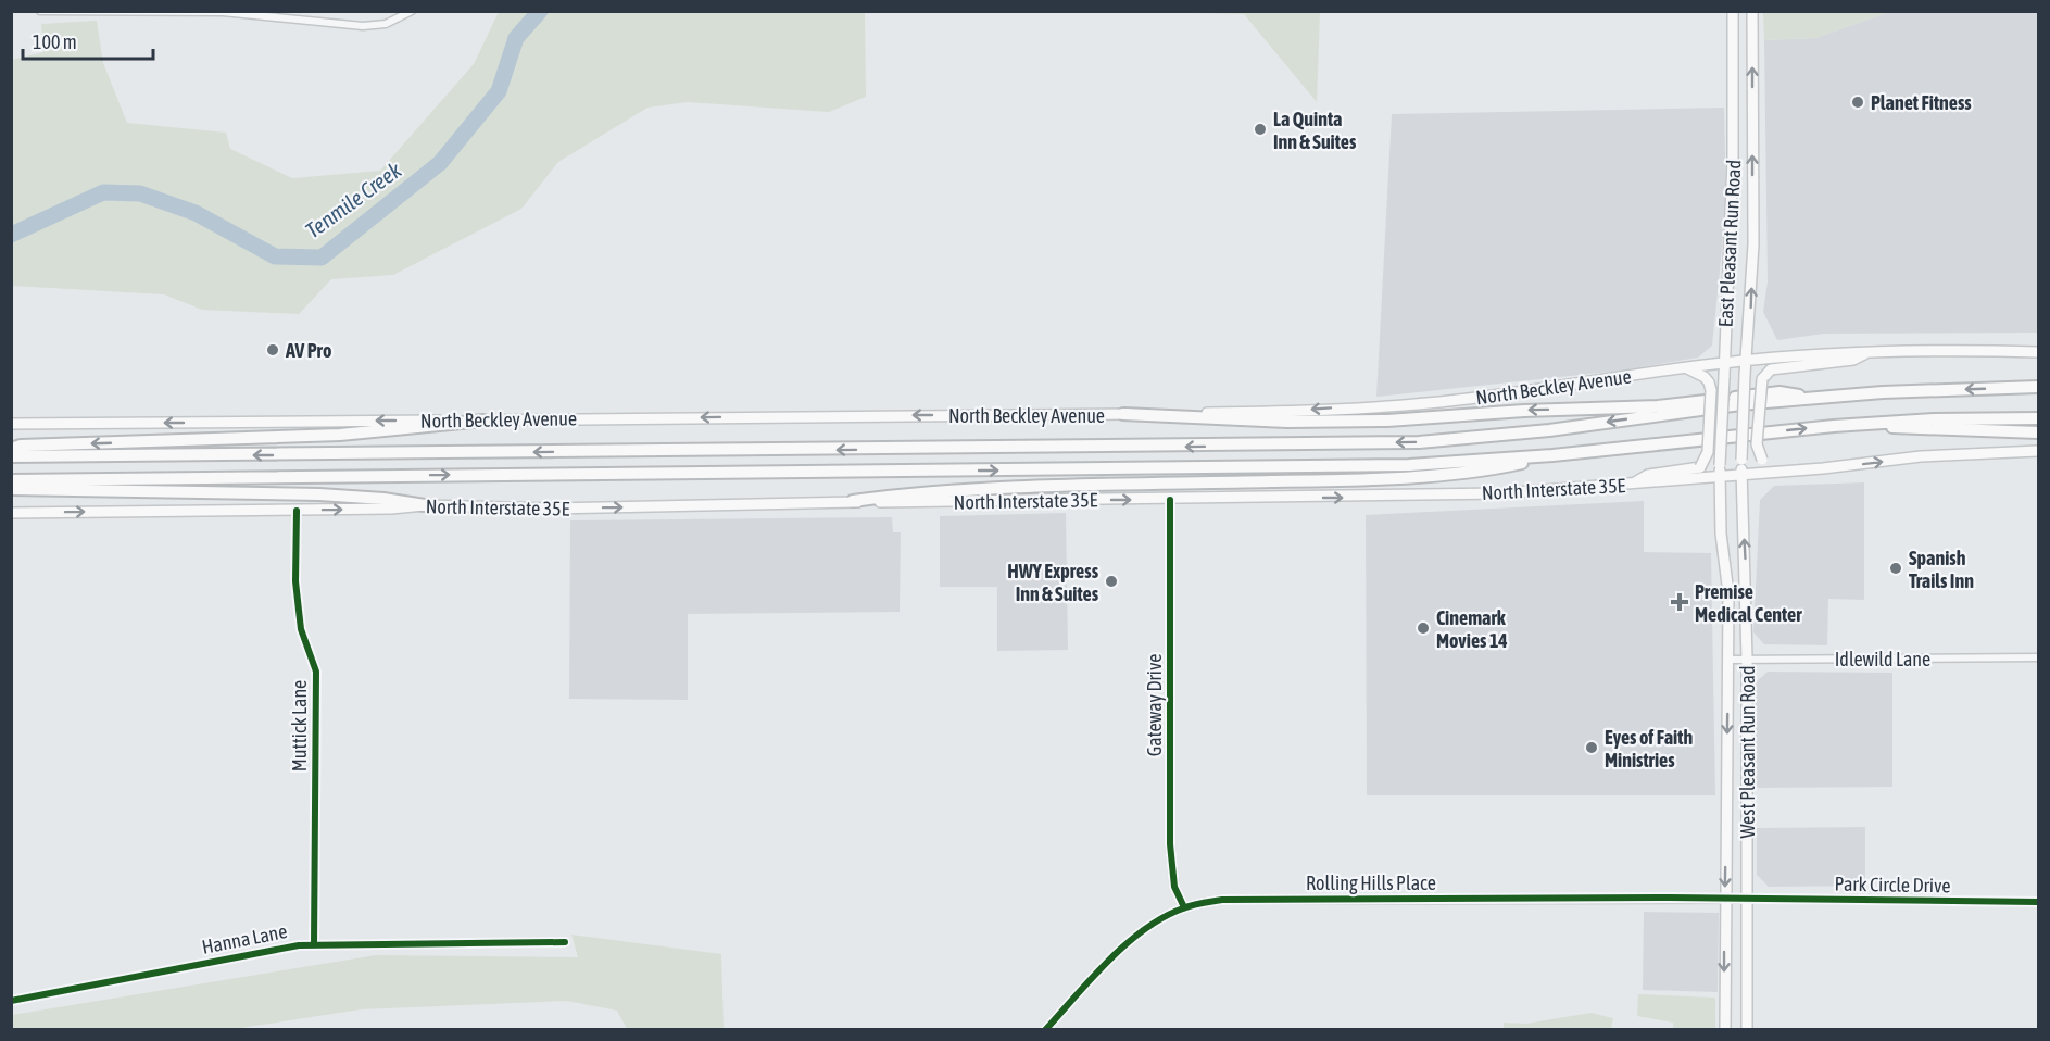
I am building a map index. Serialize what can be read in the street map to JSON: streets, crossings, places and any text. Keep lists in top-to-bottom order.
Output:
{
  "streets": {
    "main road": [
      "East Pleasant Run Road",
      "North Beckley Avenue",
      "North Interstate 35E",
      "West Pleasant Run Road"
    ],
    "street": [
      "Idlewild Lane",
      "Gateway Drive",
      "Muttick Lane",
      "Rolling Hills Place",
      "Park Circle Drive",
      "Hanna Lane"
    ]
  },
  "crossings": [
    ["East Pleasant Run Road", "North Beckley Avenue"],
    ["East Pleasant Run Road", "North Interstate 35E"],
    ["East Pleasant Run Road", "West Pleasant Run Road"],
    ["North Interstate 35E", "Gateway Drive"],
    ["North Interstate 35E", "Muttick Lane"],
    ["North Interstate 35E", "West Pleasant Run Road"],
    ["Idlewild Lane", "West Pleasant Run Road"],
    ["Gateway Drive", "Rolling Hills Place"],
    ["Muttick Lane", "Hanna Lane"],
    ["West Pleasant Run Road", "Rolling Hills Place"],
    ["West Pleasant Run Road", "Park Circle Drive"],
    ["Rolling Hills Place", "Park Circle Drive"]
  ],
  "one_way": ["North Beckley Avenue", "North Interstate 35E"],
  "water": ["Tenmile Creek"],
  "places": {
    "other": [
      "Planet Fitness",
      "La Quinta Inn & Suites",
      "AV Pro",
      "Spanish Trails Inn",
      "HWY Express Inn & Suites",
      "Cinemark Movies 14",
      "Eyes of Faith Ministries"
    ],
    "health": ["Premise Medical Center"]
  },
  "scale_bar": "100 m"
}
